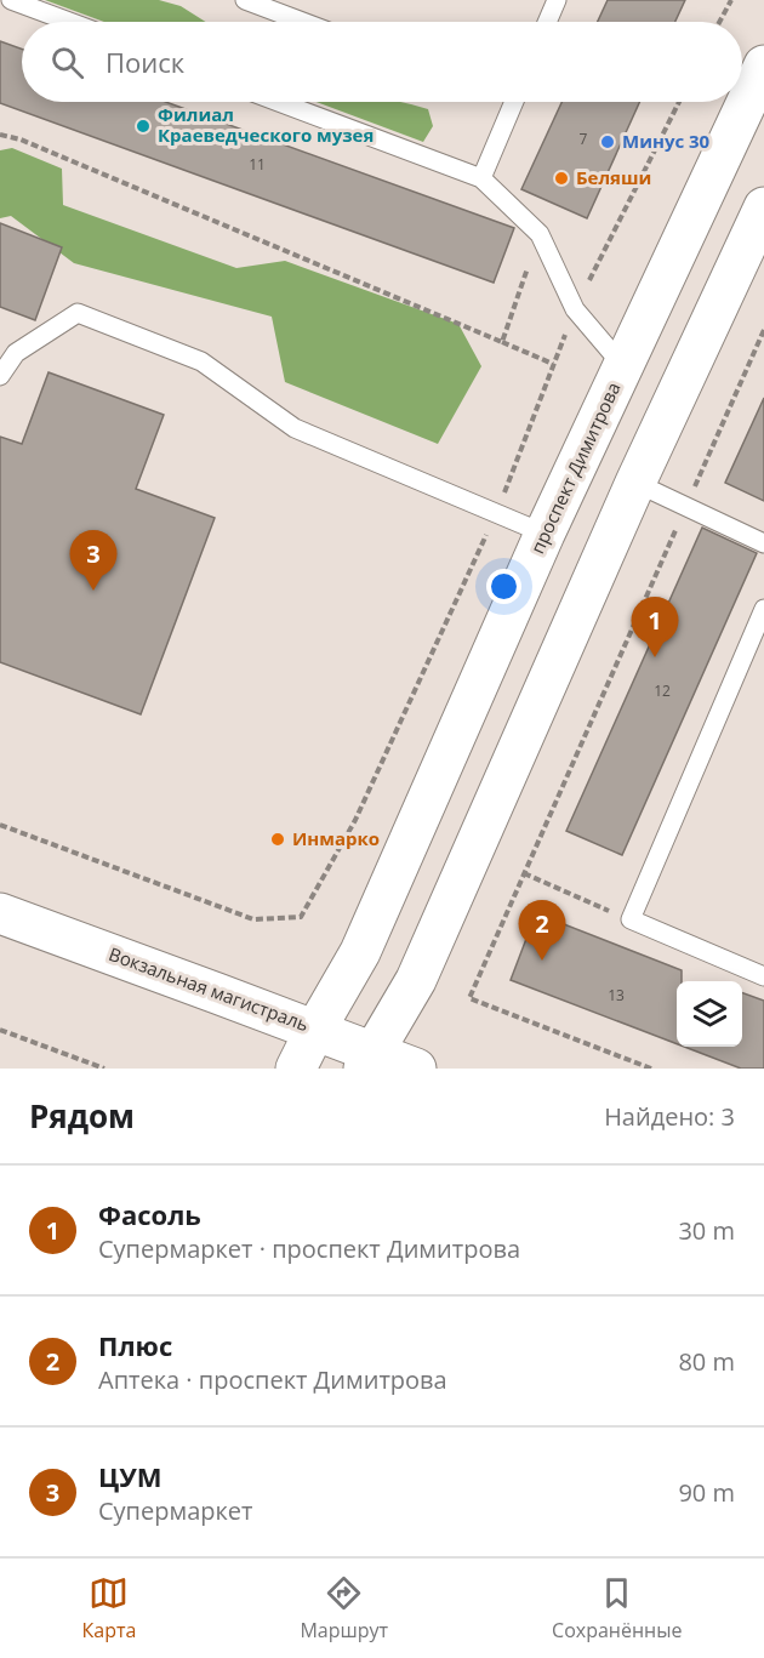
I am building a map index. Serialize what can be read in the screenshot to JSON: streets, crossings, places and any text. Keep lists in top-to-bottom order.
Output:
{
  "streets": {
    "main road": ["проспект Димитрова", "Вокзальная магистраль"]
  },
  "crossings": [
    ["проспект Димитрова", "Вокзальная магистраль"]
  ],
  "places": [
    "Филиал Краеведческого музея",
    "Минус 30",
    "Беляши",
    "Инмарко"
  ],
  "house_numbers": [
    "7",
    "11",
    "12",
    "13"
  ],
  "page": {
    "search": "Поиск",
    "pins": ["3", "1", "2"],
    "heading": ["Рядом", "Найдено: 3"],
    "list": [
      {
        "mark": "1",
        "name": "Фасоль",
        "note": "Супермаркет · проспект Димитрова",
        "value": "30 m"
      },
      {
        "mark": "2",
        "name": "Плюс",
        "note": "Аптека · проспект Димитрова",
        "value": "80 m"
      },
      {
        "mark": "3",
        "name": "ЦУМ",
        "note": "Супермаркет",
        "value": "90 m"
      }
    ],
    "nav": ["Карта", "Маршрут", "Сохранённые"]
  }
}
